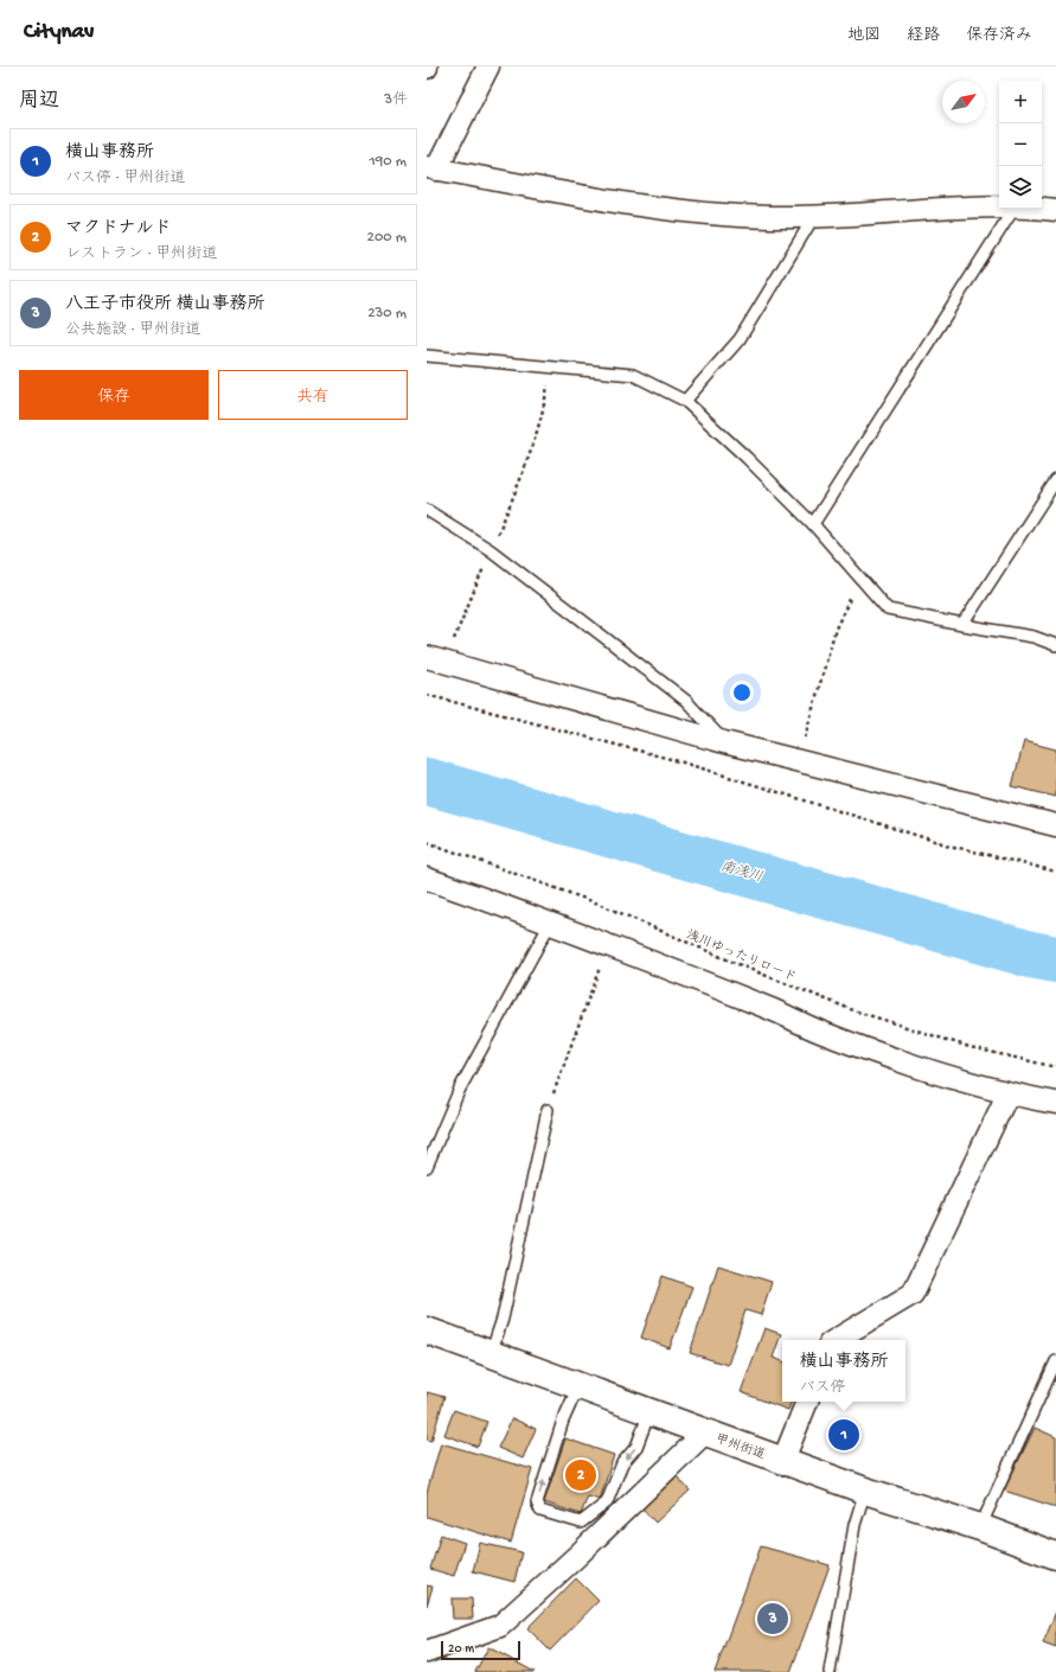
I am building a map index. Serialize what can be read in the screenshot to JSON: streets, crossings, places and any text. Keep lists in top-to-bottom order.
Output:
{
  "streets": {
    "highway": ["甲州街道"],
    "path": ["浅川ゆったりロード"]
  },
  "water": ["南浅川"],
  "scale_bar": "20 m",
  "north": "top right",
  "page": {
    "header": "Citynav",
    "nav": ["地図", "経路", "保存済み"],
    "heading": ["周辺", "3件"],
    "map_buttons": ["+", "−"],
    "list": [
      {
        "mark": "1",
        "name": "横山事務所",
        "note": "バス停 · 甲州街道",
        "value": "190 m"
      },
      {
        "mark": "2",
        "name": "マクドナルド",
        "note": "レストラン · 甲州街道",
        "value": "200 m"
      },
      {
        "mark": "3",
        "name": "八王子市役所 横山事務所",
        "note": "公共施設 · 甲州街道",
        "value": "230 m"
      }
    ],
    "buttons": ["保存", "共有"],
    "popup": ["横山事務所", "バス停"],
    "pins": ["1", "2", "3"],
    "scale": "20 m"
  }
}
